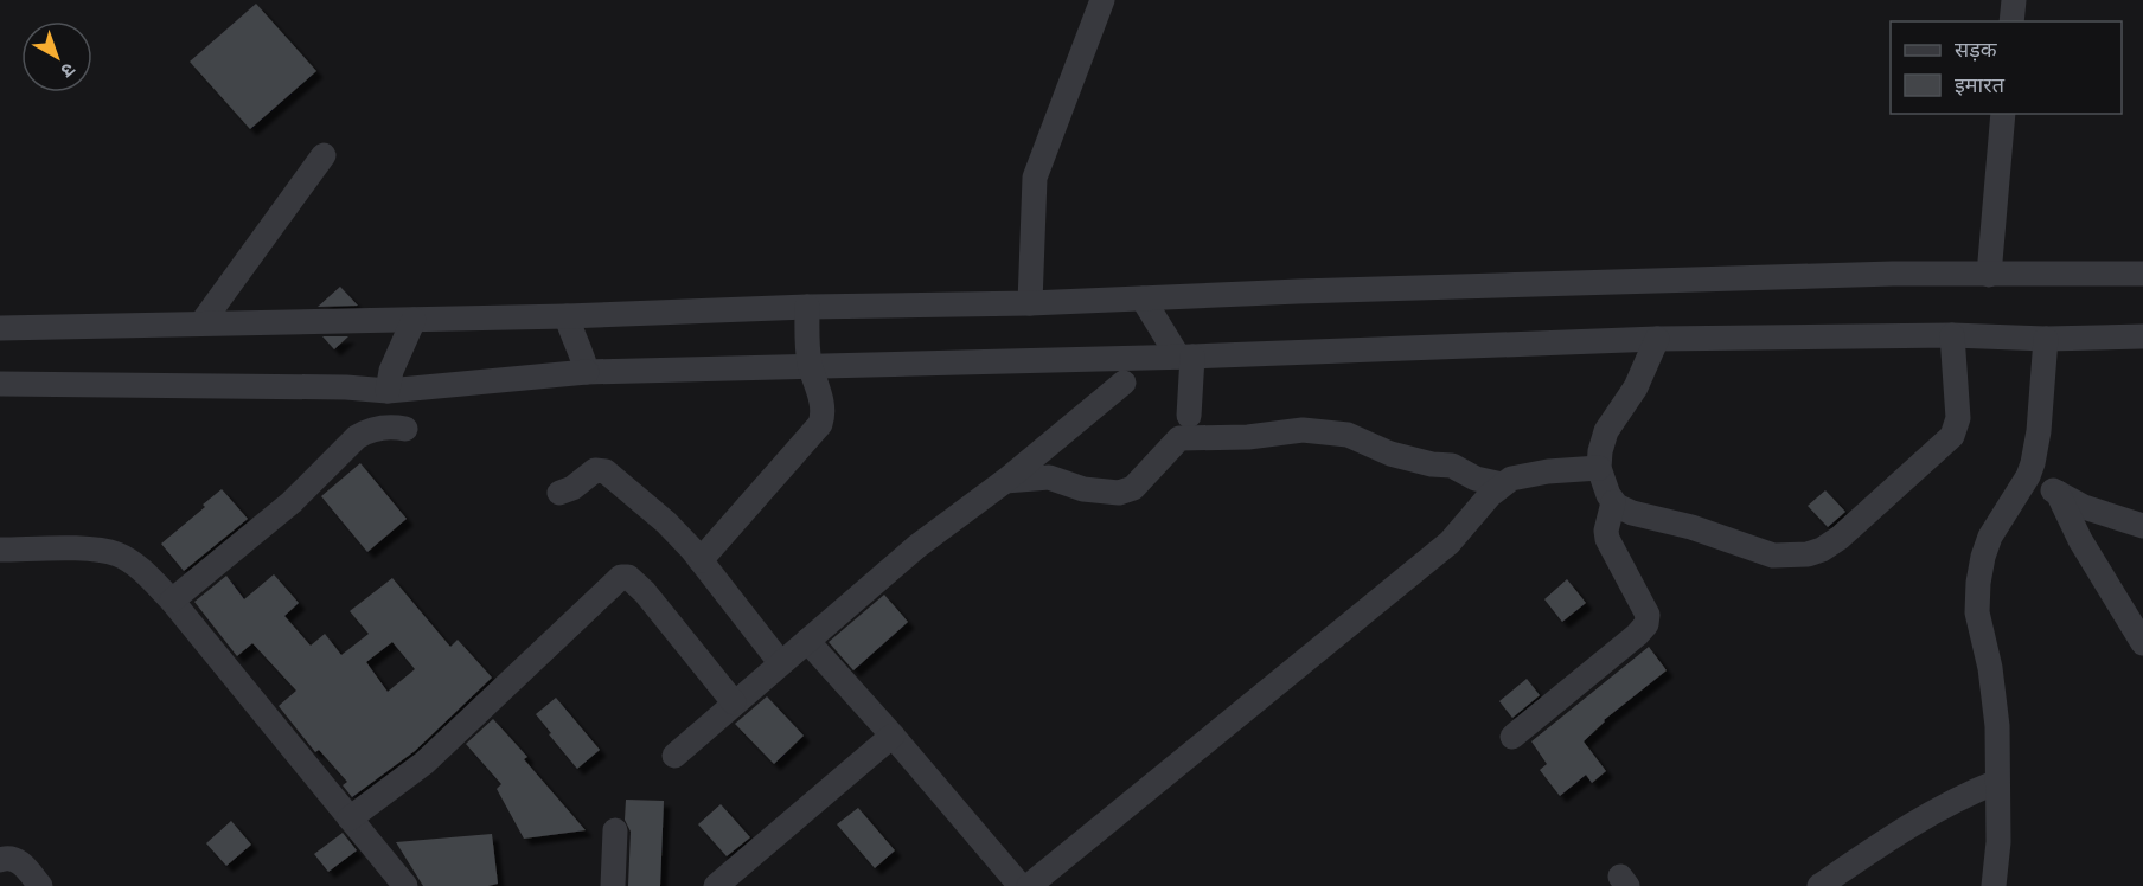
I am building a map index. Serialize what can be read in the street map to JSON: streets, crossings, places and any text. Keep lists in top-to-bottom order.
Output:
{
  "legend": ["सड़क", "इमारत"],
  "north": "bottom right"
}
